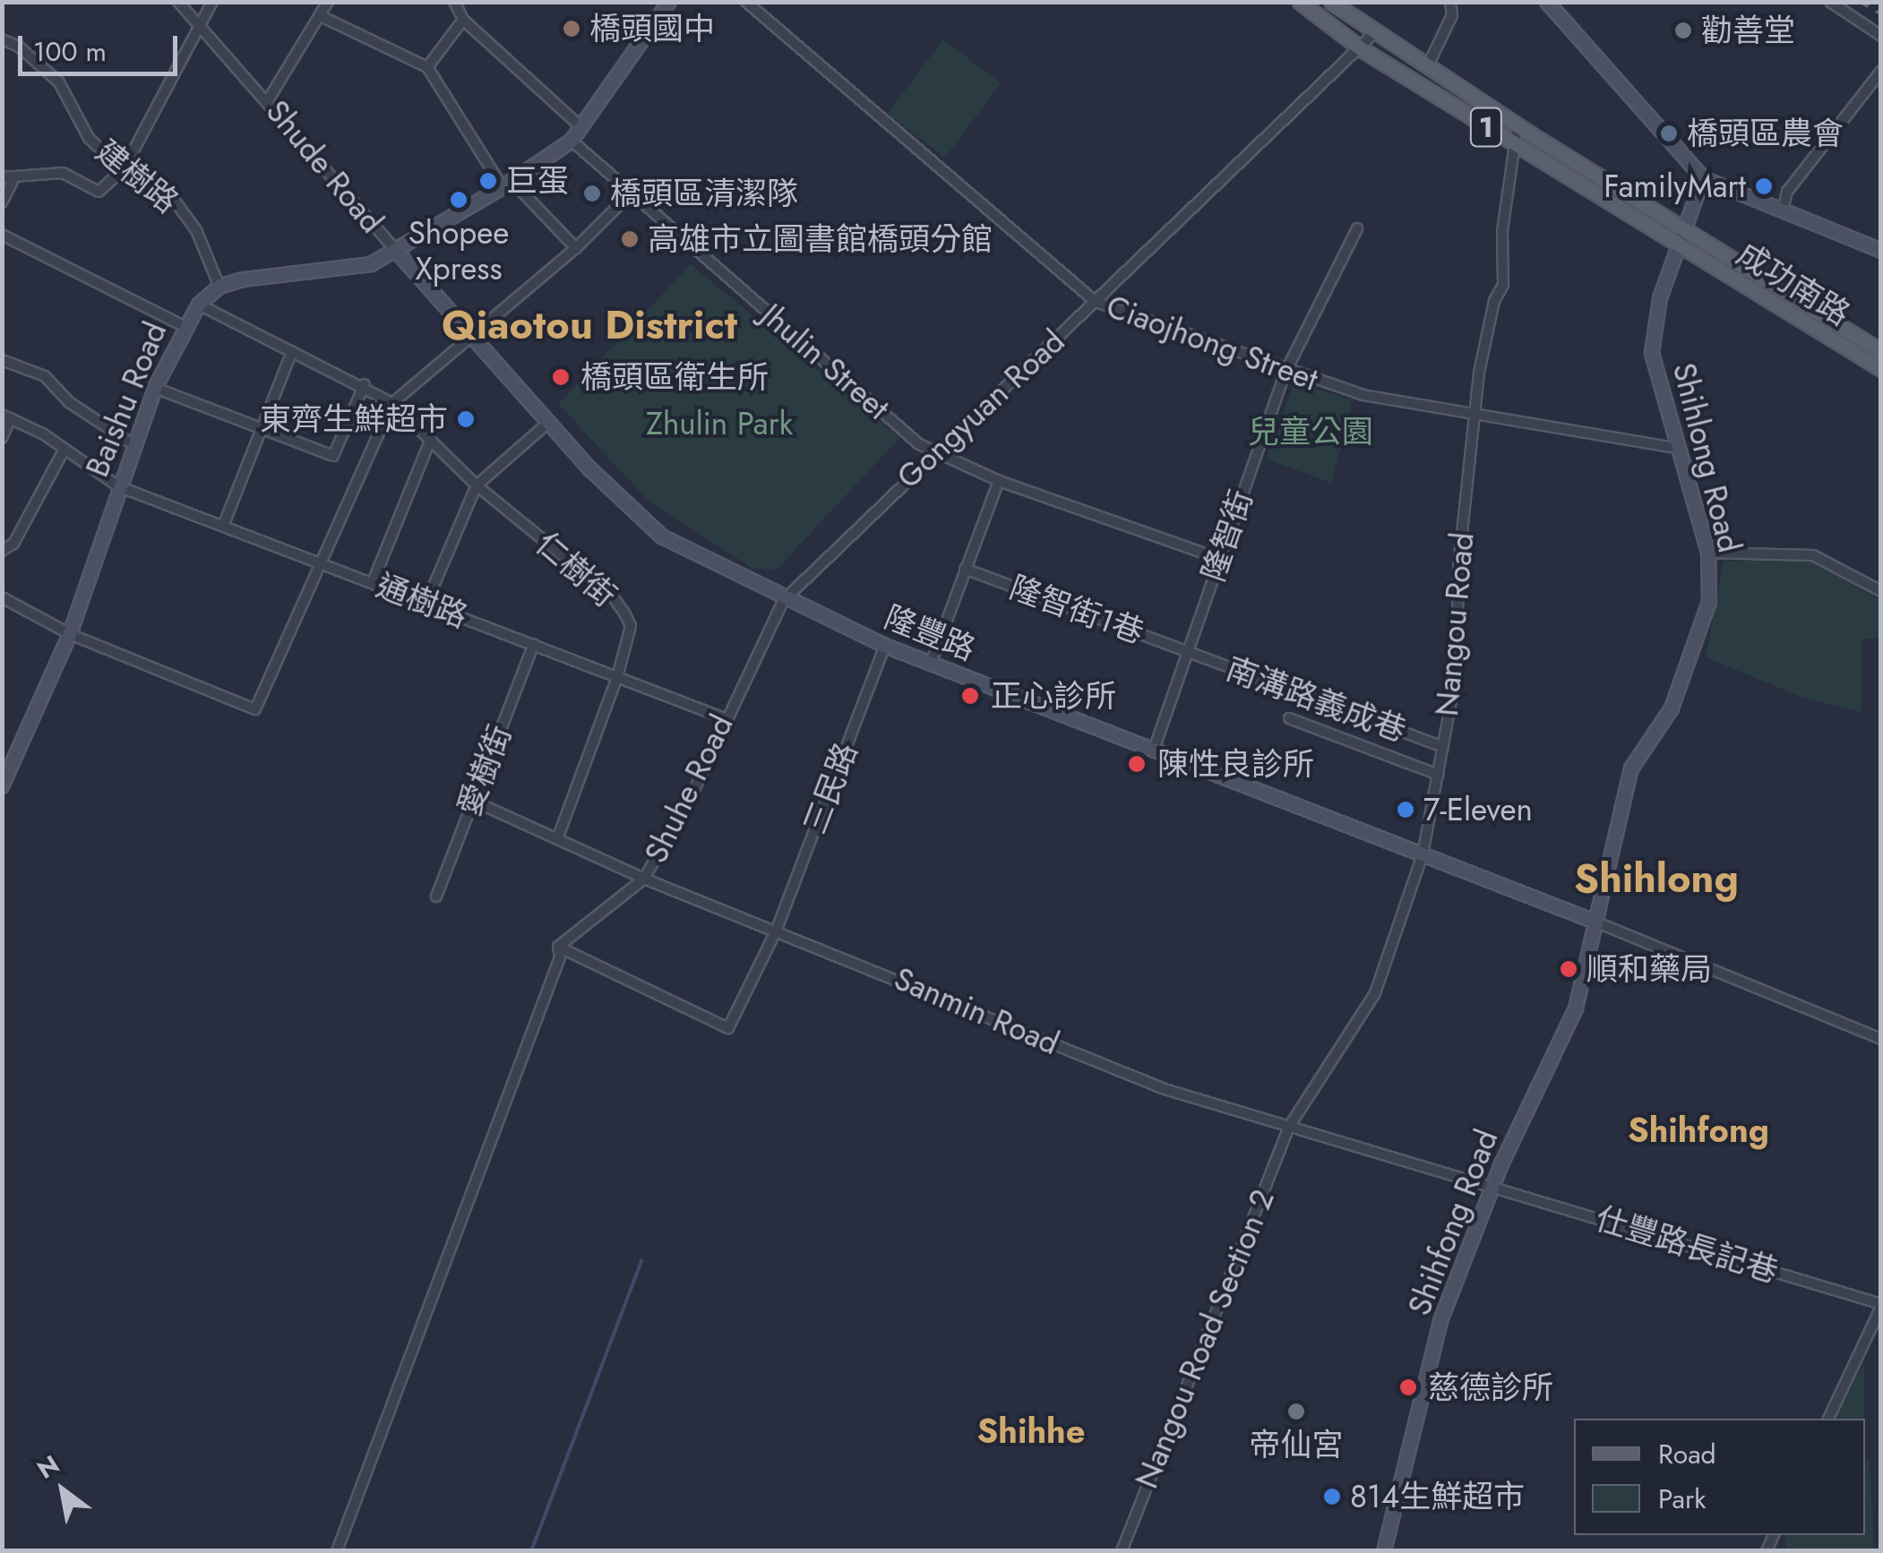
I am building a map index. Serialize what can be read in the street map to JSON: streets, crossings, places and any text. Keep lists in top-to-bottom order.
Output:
{
  "streets": {
    "main road": ["1", "成功南路"],
    "street": [
      "Shude Road",
      "建樹路",
      "Ciaojhong Street",
      "Jhulin Street",
      "Baishu Road",
      "Gongyuan Road",
      "Shihlong Road",
      "隆智街",
      "仁樹街",
      "通樹路",
      "隆智街1巷",
      "Nangou Road",
      "隆豐路",
      "南溝路義成巷",
      "愛樹街",
      "三民路",
      "Shuhe Road",
      "Sanmin Road",
      "Shihfong Road",
      "仕豐路長記巷",
      "Nangou Road Section 2"
    ]
  },
  "crossings": [
    ["1", "成功南路"],
    ["1", "Gongyuan Road"],
    ["1", "Shihlong Road"],
    ["1", "Nangou Road"],
    ["Shude Road", "隆豐路"],
    ["建樹路", "Baishu Road"],
    ["成功南路", "Shihlong Road"],
    ["Ciaojhong Street", "Gongyuan Road"],
    ["Ciaojhong Street", "Shihlong Road"],
    ["Ciaojhong Street", "隆智街"],
    ["Ciaojhong Street", "Nangou Road"],
    ["Jhulin Street", "Gongyuan Road"],
    ["Jhulin Street", "隆智街"],
    ["Baishu Road", "仁樹街"],
    ["Baishu Road", "通樹路"],
    ["Gongyuan Road", "隆豐路"],
    ["Gongyuan Road", "Shuhe Road"],
    ["Shihlong Road", "隆豐路"],
    ["Shihlong Road", "Shihfong Road"],
    ["隆智街", "隆智街1巷"],
    ["隆智街", "隆豐路"],
    ["隆智街", "南溝路義成巷"],
    ["仁樹街", "通樹路"],
    ["仁樹街", "Sanmin Road"],
    ["通樹路", "愛樹街"],
    ["通樹路", "Shuhe Road"],
    ["隆智街1巷", "南溝路義成巷"],
    ["Nangou Road", "隆豐路"],
    ["Nangou Road", "南溝路義成巷"],
    ["Nangou Road", "Sanmin Road"],
    ["Nangou Road", "Nangou Road Section 2"],
    ["隆豐路", "三民路"],
    ["隆豐路", "Shuhe Road"],
    ["隆豐路", "Shihfong Road"],
    ["愛樹街", "Sanmin Road"],
    ["三民路", "Shuhe Road"],
    ["三民路", "Sanmin Road"],
    ["Shuhe Road", "Sanmin Road"],
    ["Sanmin Road", "Shihfong Road"],
    ["Sanmin Road", "仕豐路長記巷"],
    ["Sanmin Road", "Nangou Road Section 2"],
    ["Shihfong Road", "仕豐路長記巷"]
  ],
  "districts": [
    "Qiaotou District",
    "Shihlong",
    "Shihfong",
    "Shihhe"
  ],
  "parks": ["Zhulin Park", "兒童公園"],
  "places": [
    "橋頭國中",
    "勸善堂",
    "橋頭區農會",
    "巨蛋",
    "FamilyMart",
    "橋頭區清潔隊",
    "Shopee Xpress",
    "高雄市立圖書館橋頭分館",
    "橋頭區衛生所",
    "東齊生鮮超市",
    "正心診所",
    "陳性良診所",
    "7-Eleven",
    "順和藥局",
    "慈德診所",
    "帝仙宮",
    "814生鮮超市"
  ],
  "legend": ["Road", "Park"],
  "scale_bar": "100 m",
  "north": "top left"
}
